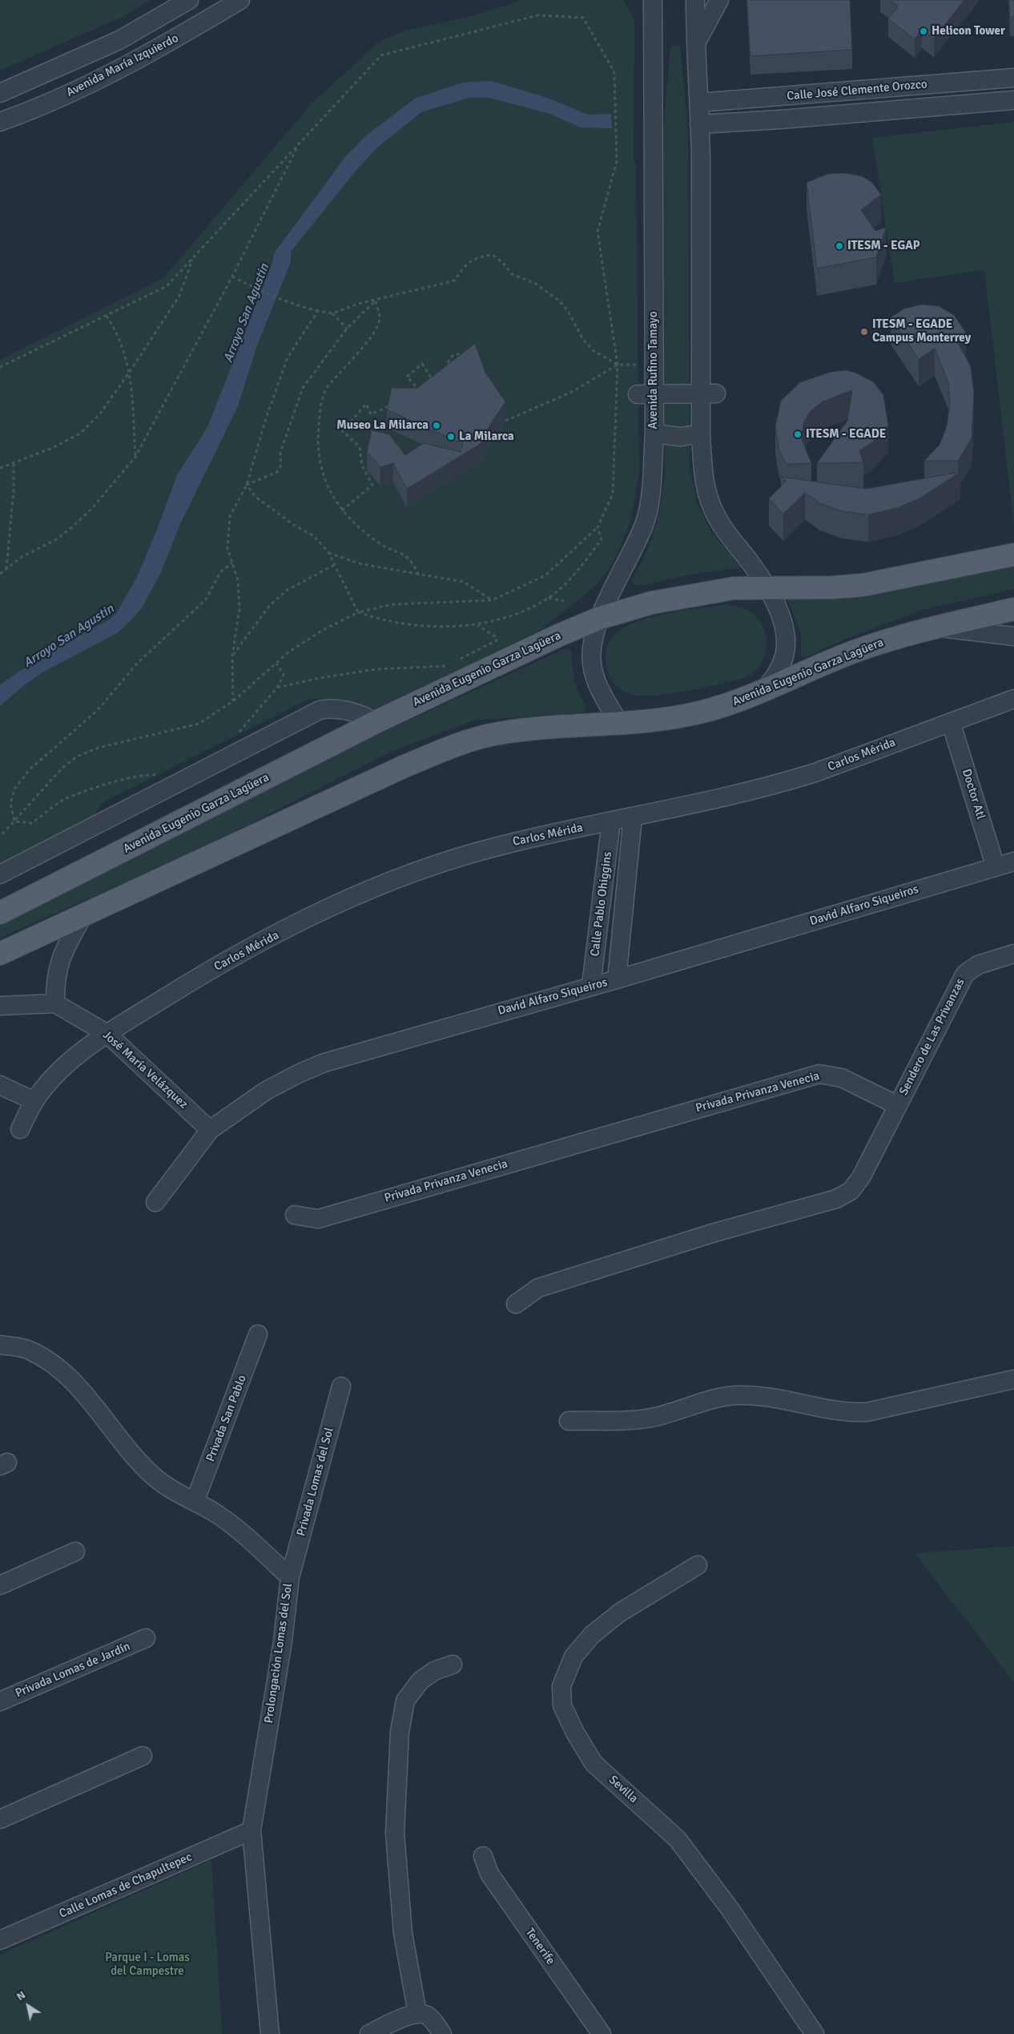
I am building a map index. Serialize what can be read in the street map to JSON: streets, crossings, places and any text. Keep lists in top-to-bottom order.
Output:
{
  "streets": {
    "main road": ["Avenida Eugenio Garza Lagüera"],
    "street": [
      "Avenida María Izquierdo",
      "Calle José Clemente Orozco",
      "Avenida Rufino Tamayo",
      "Carlos Mérida",
      "Doctor Atl",
      "Calle Pablo Ohiggins",
      "David Alfaro Siqueiros",
      "Sendero de Las Privanzas",
      "José María Velázquez",
      "Privada Privanza Venecia",
      "Privada San Pablo",
      "Privada Lomas del Sol",
      "Prolongación Lomas del Sol",
      "Privada Lomas de Jardín",
      "Sevilla",
      "Calle Lomas de Chapultepec",
      "Tenerife"
    ]
  },
  "crossings": [
    ["Avenida Rufino Tamayo", "Avenida Eugenio Garza Lagüera"],
    ["Carlos Mérida", "Doctor Atl"],
    ["Carlos Mérida", "Calle Pablo Ohiggins"],
    ["Carlos Mérida", "José María Velázquez"],
    ["Doctor Atl", "David Alfaro Siqueiros"],
    ["Calle Pablo Ohiggins", "David Alfaro Siqueiros"],
    ["David Alfaro Siqueiros", "José María Velázquez"],
    ["Sendero de Las Privanzas", "Privada Privanza Venecia"],
    ["Privada San Pablo", "Prolongación Lomas del Sol"],
    ["Privada Lomas del Sol", "Prolongación Lomas del Sol"],
    ["Prolongación Lomas del Sol", "Calle Lomas de Chapultepec"]
  ],
  "water": ["Arroyo San Agustin"],
  "parks": ["Parque I - Lomas del Campestre"],
  "places": [
    "Helicon Tower",
    "ITESM - EGAP",
    "ITESM - EGADE Campus Monterrey",
    "Museo La Milarca",
    "ITESM - EGADE",
    "La Milarca"
  ],
  "north": "top left"
}
